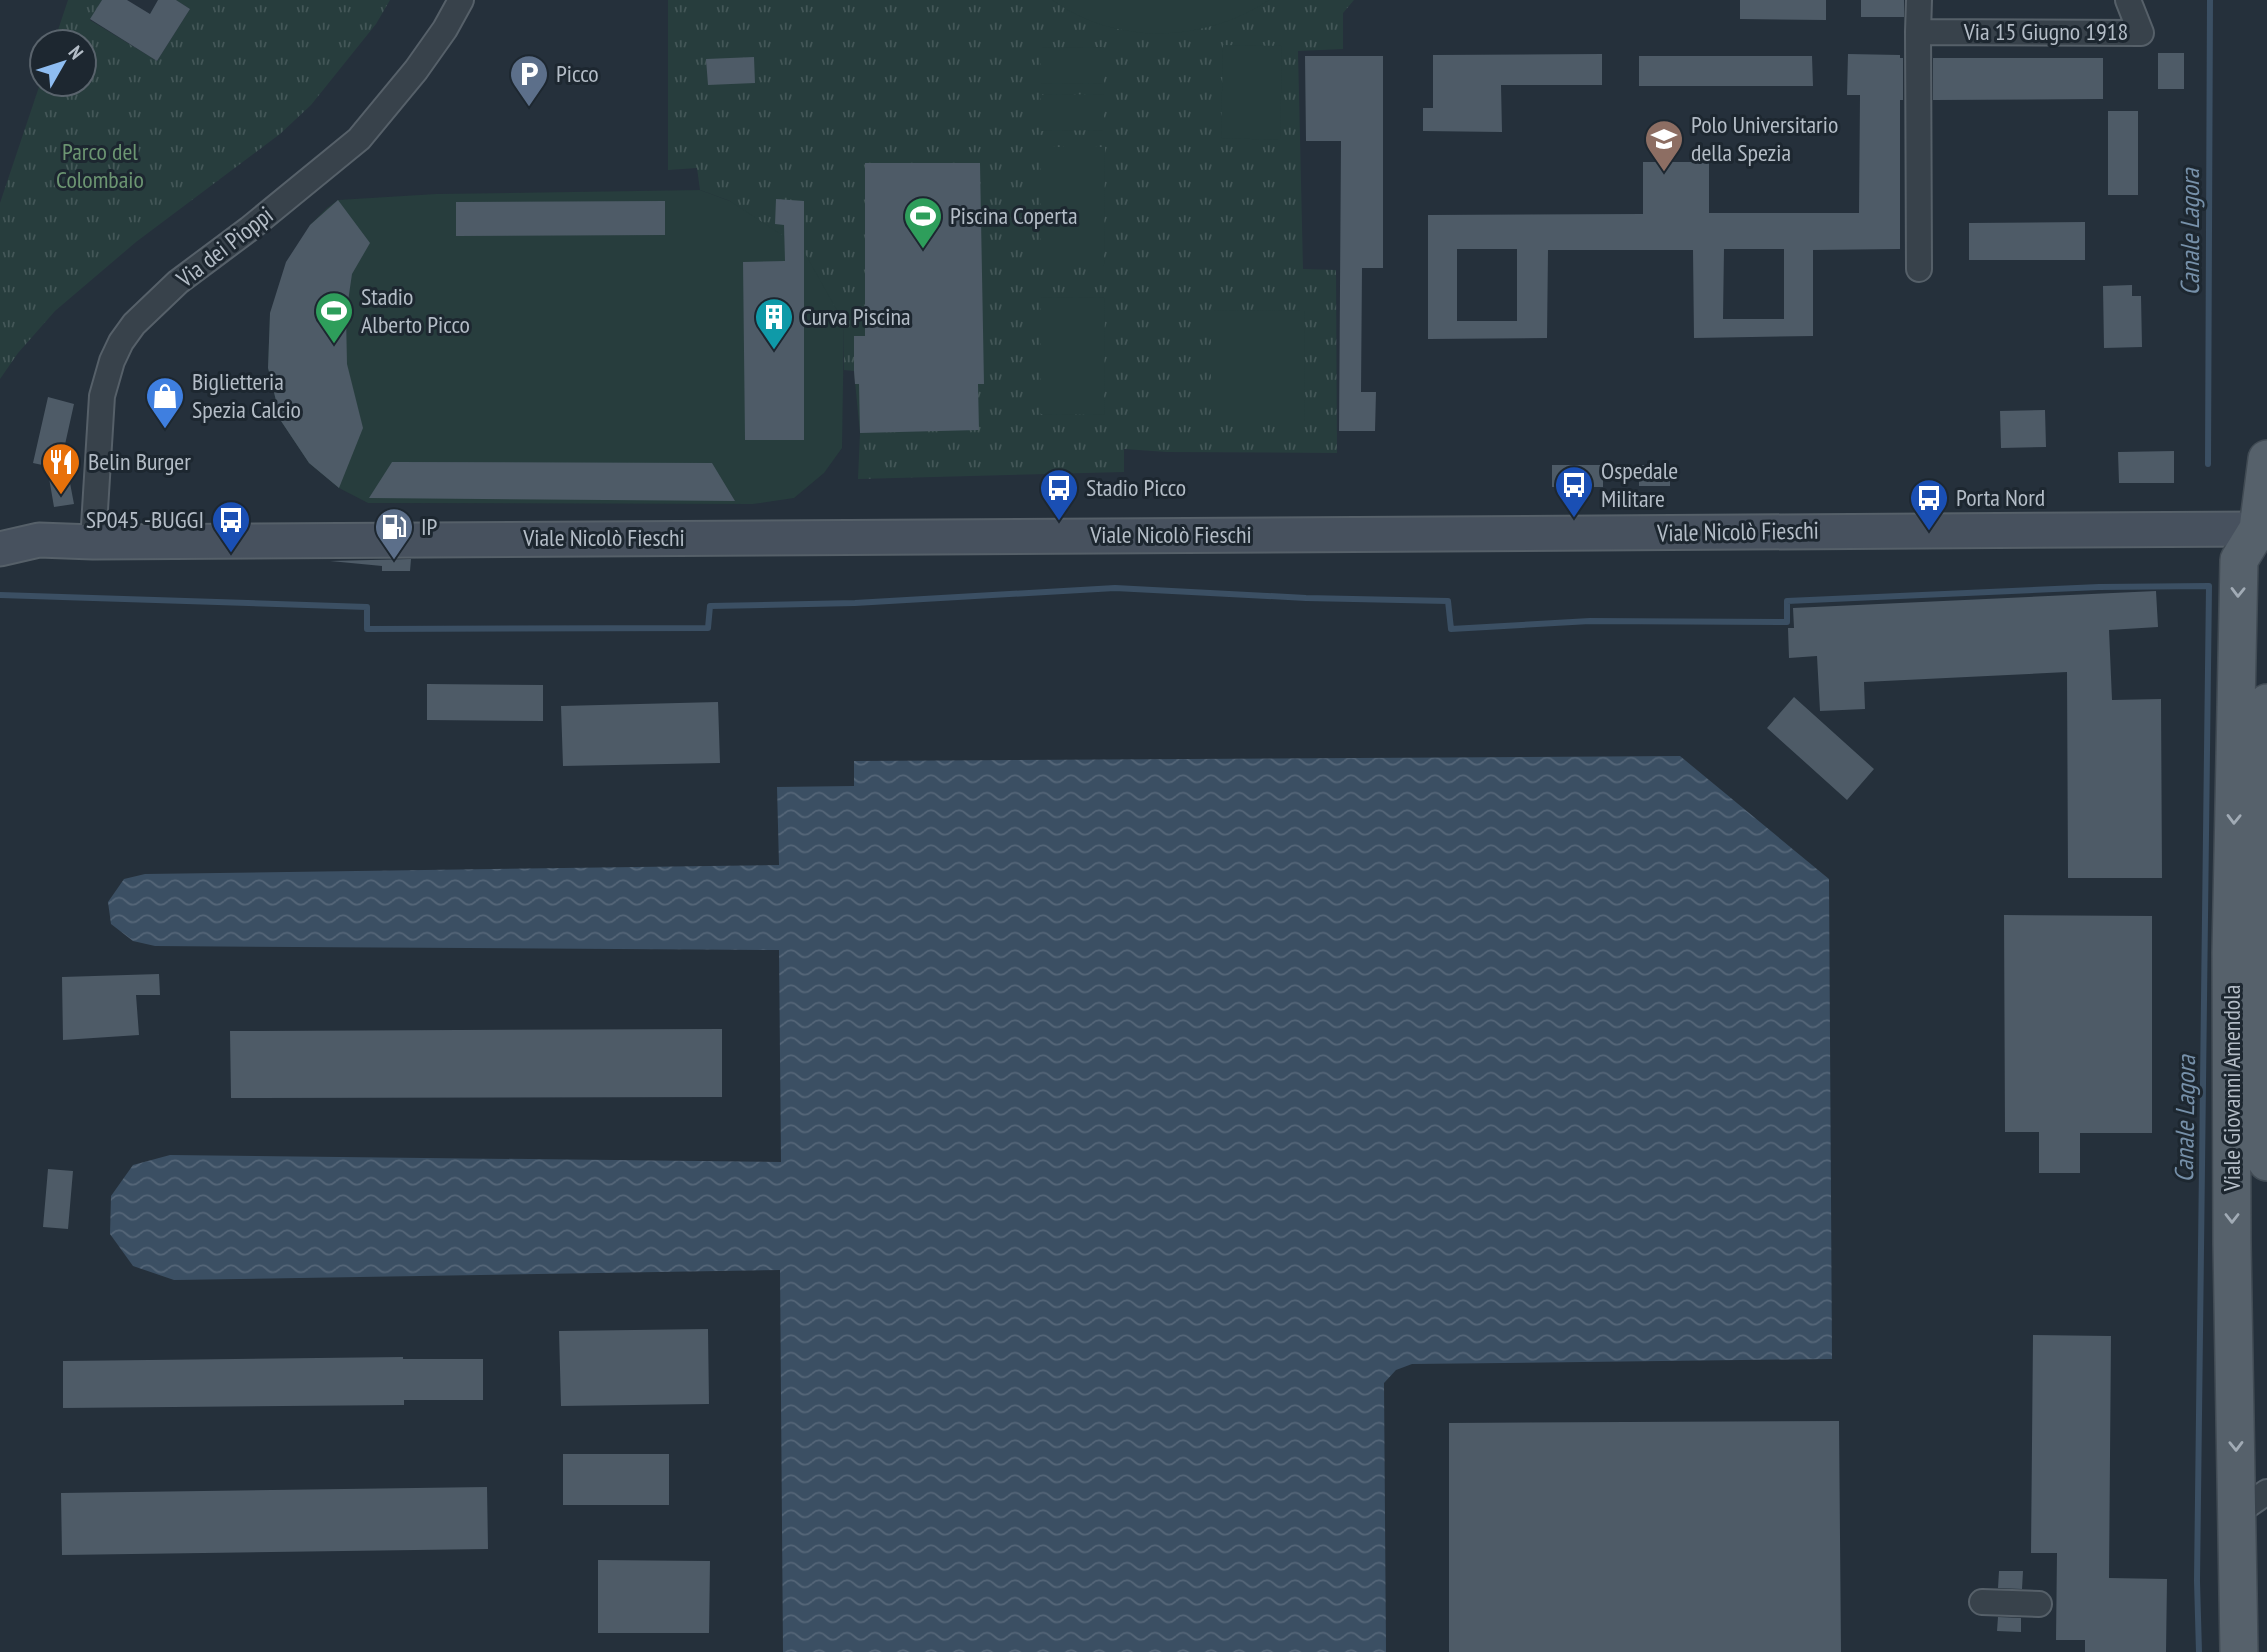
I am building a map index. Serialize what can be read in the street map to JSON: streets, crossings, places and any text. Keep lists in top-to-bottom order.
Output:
{
  "streets": {
    "main road": ["Viale Nicolò Fieschi", "Viale Giovanni Amendola"],
    "street": ["Via 15 Giugno 1918", "Via dei Pioppi"]
  },
  "crossings": [
    ["Via dei Pioppi", "Viale Nicolò Fieschi"],
    ["Viale Nicolò Fieschi", "Viale Giovanni Amendola"]
  ],
  "water": ["Canale Lagora"],
  "parks": ["Parco del Colombaio"],
  "places": {
    "parking": ["Picco"],
    "school or university": ["Polo Universitario della Spezia"],
    "sports": ["Piscina Coperta", "Stadio Alberto Picco"],
    "building": ["Curva Piscina"],
    "shop": ["Biglietteria Spezia Calcio"],
    "restaurant": ["Belin Burger"],
    "bus stop": [
      "Ospedale Militare",
      "Stadio Picco",
      "Porta Nord",
      "SP045 -BUGGI"
    ],
    "fuel station": ["IP"]
  },
  "north": "top right"
}
